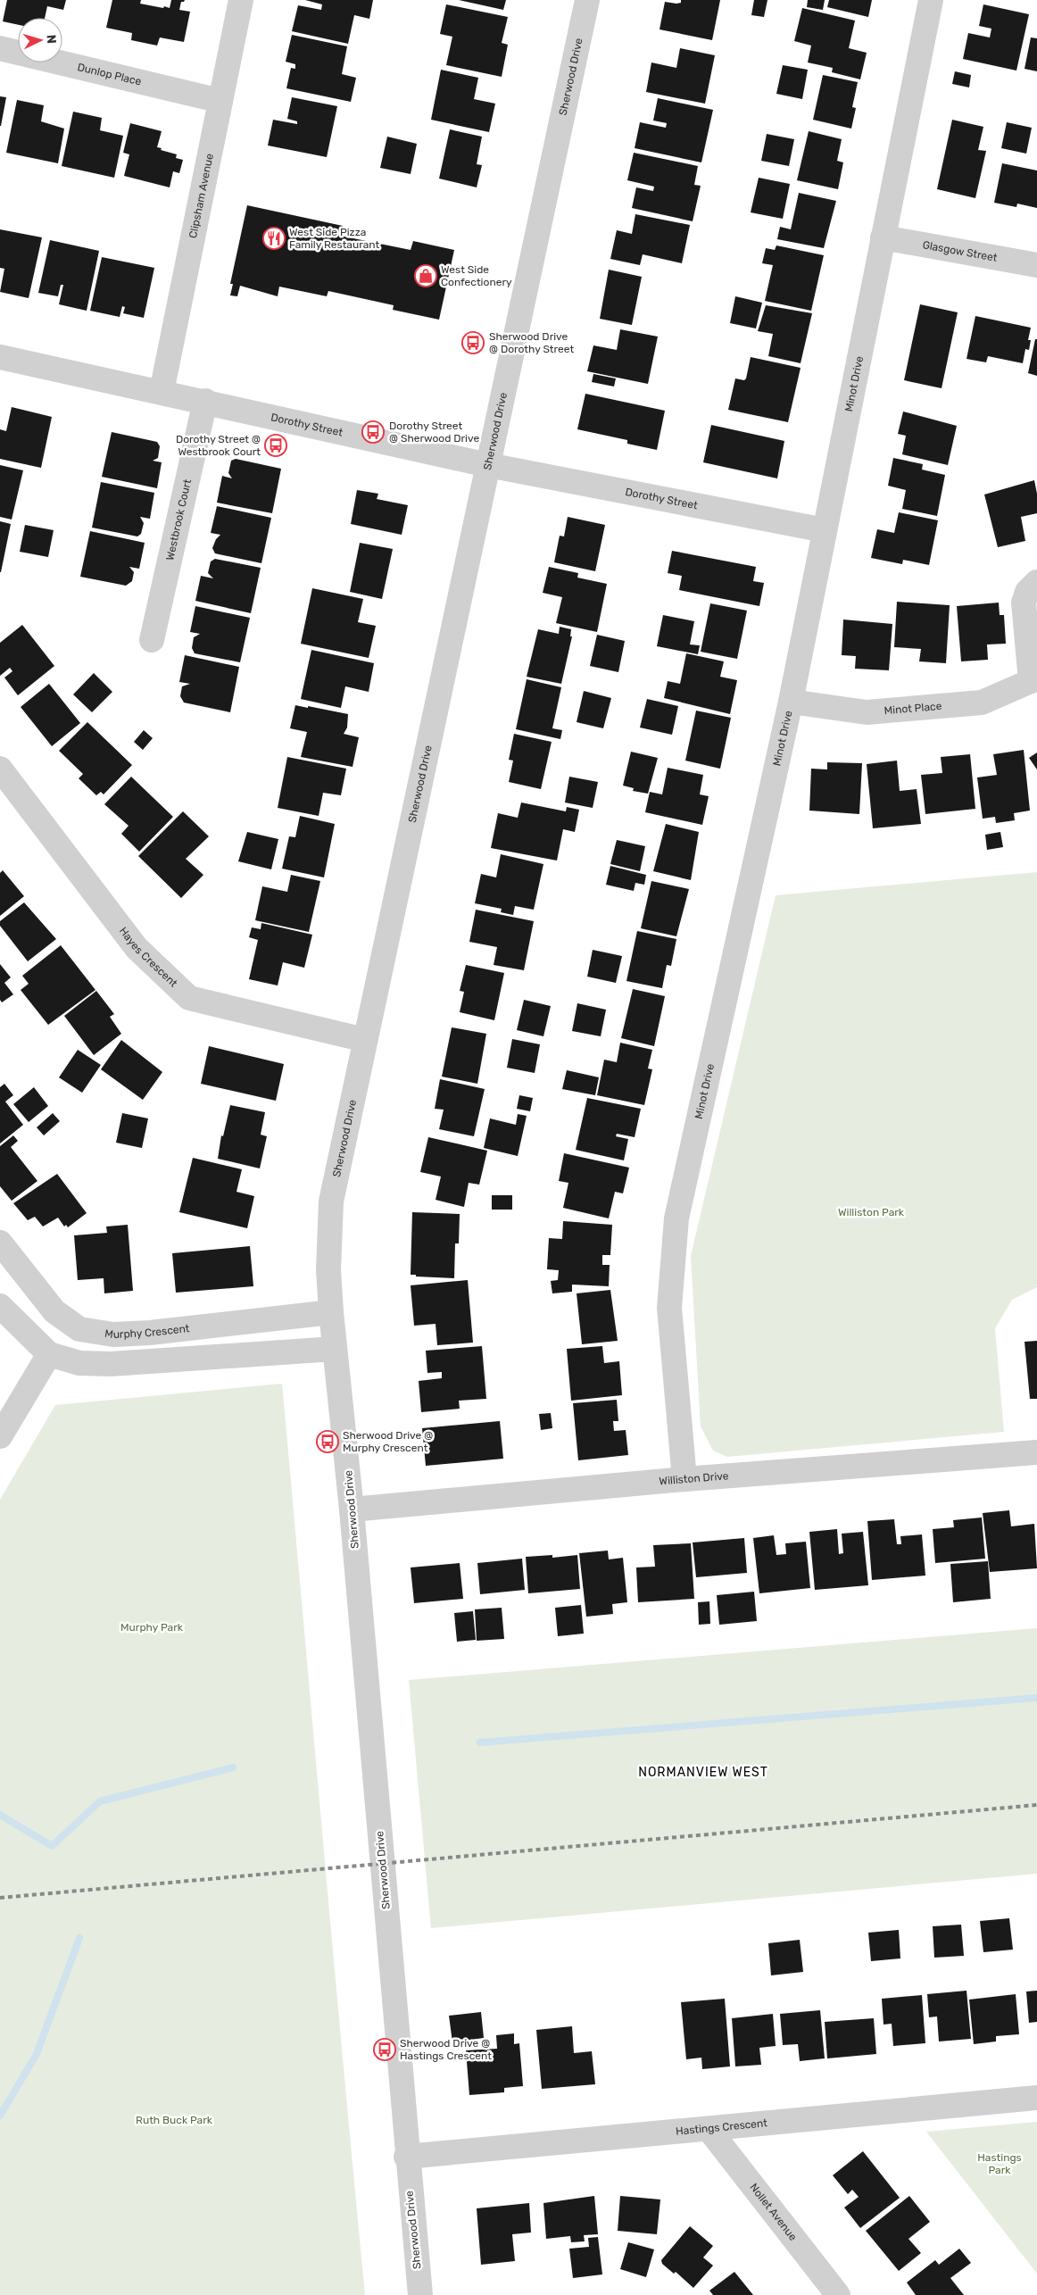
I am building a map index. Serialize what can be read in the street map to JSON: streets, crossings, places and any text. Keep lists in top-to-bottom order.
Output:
{
  "streets": {
    "street": [
      "Dunlop Place",
      "Sherwood Drive",
      "Clipsham Avenue",
      "Glasgow Street",
      "Minot Drive",
      "Dorothy Street",
      "Westbrook Court",
      "Minot Place",
      "Hayes Crescent",
      "Murphy Crescent",
      "Williston Drive",
      "Hastings Crescent",
      "Nollet Avenue"
    ]
  },
  "crossings": [
    ["Dunlop Place", "Clipsham Avenue"],
    ["Sherwood Drive", "Dorothy Street"],
    ["Sherwood Drive", "Hayes Crescent"],
    ["Sherwood Drive", "Murphy Crescent"],
    ["Sherwood Drive", "Williston Drive"],
    ["Sherwood Drive", "Hastings Crescent"],
    ["Clipsham Avenue", "Dorothy Street"],
    ["Glasgow Street", "Minot Drive"],
    ["Minot Drive", "Dorothy Street"],
    ["Minot Drive", "Minot Place"],
    ["Minot Drive", "Williston Drive"],
    ["Dorothy Street", "Westbrook Court"],
    ["Hastings Crescent", "Nollet Avenue"]
  ],
  "districts": ["NORMANVIEW WEST"],
  "parks": [
    "Williston Park",
    "Murphy Park",
    "Ruth Buck Park",
    "Hastings Park"
  ],
  "places": {
    "restaurant": ["West Side Pizza Family Restaurant"],
    "shop": ["West Side Confectionery"],
    "bus stop": [
      "Sherwood Drive @ Dorothy Street",
      "Dorothy Street @ Sherwood Drive",
      "Dorothy Street @ Westbrook Court",
      "Sherwood Drive @ Murphy Crescent",
      "Sherwood Drive @ Hastings Crescent"
    ]
  },
  "north": "right"
}
